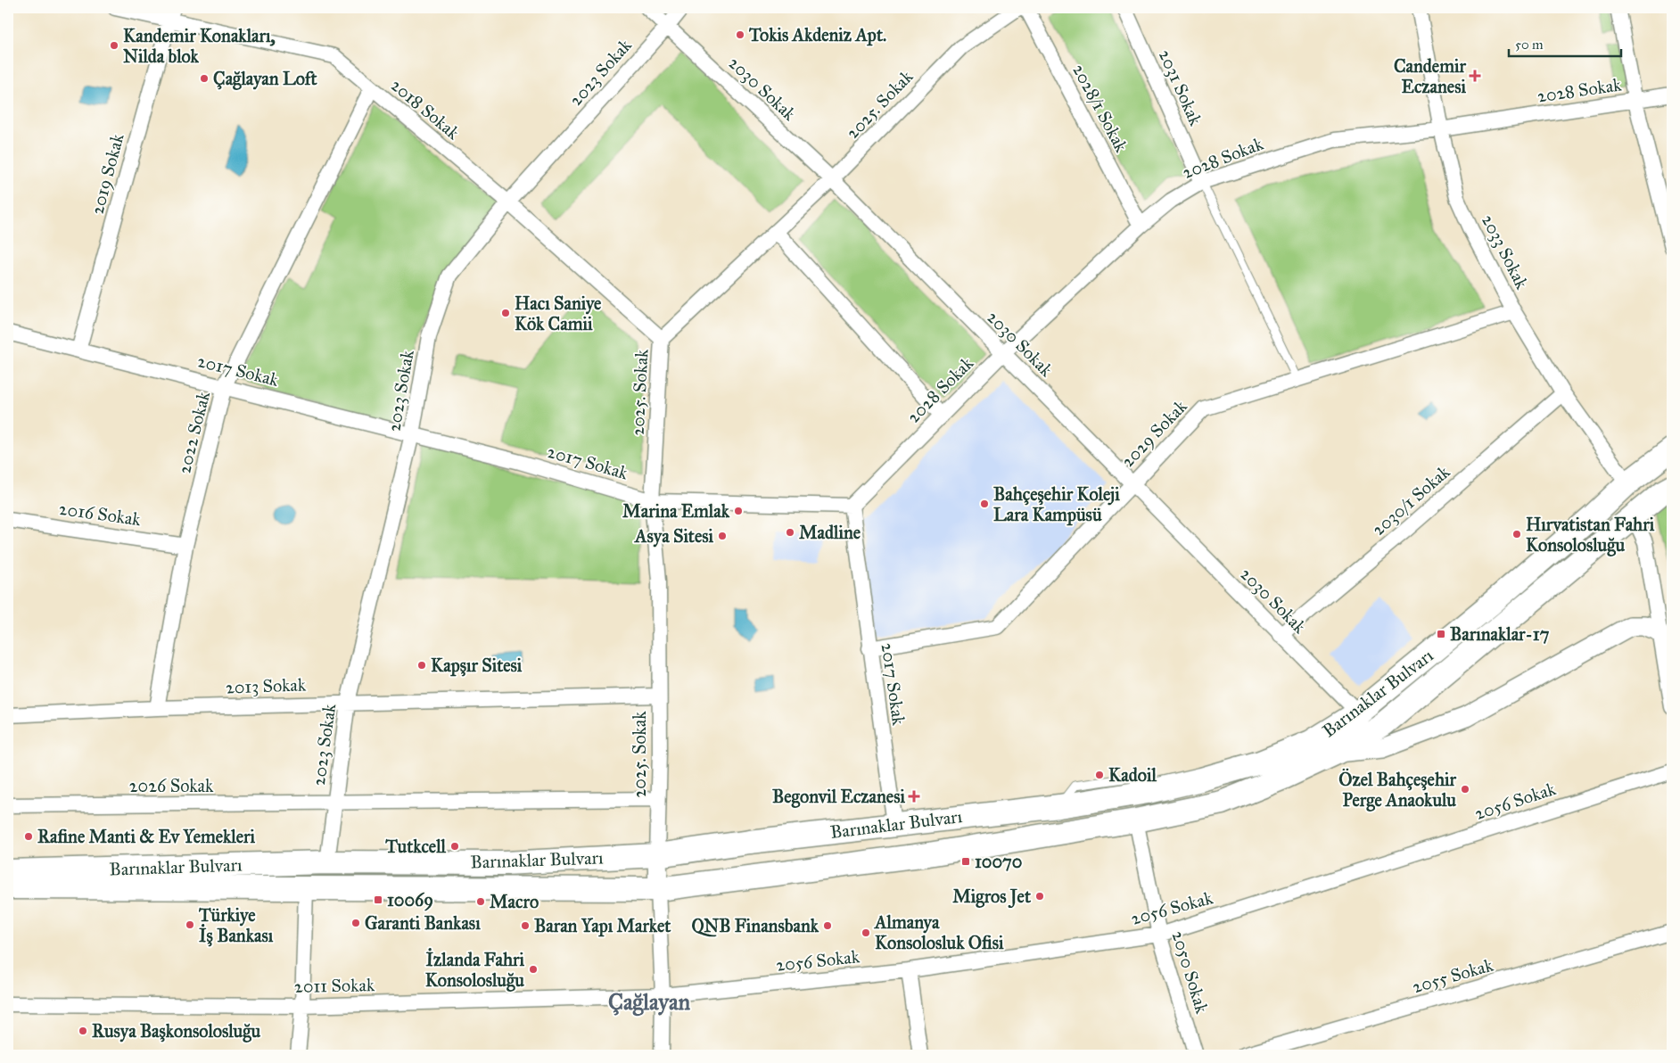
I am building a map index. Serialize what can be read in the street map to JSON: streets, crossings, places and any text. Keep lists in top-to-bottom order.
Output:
{
  "streets": {
    "main road": ["Barınaklar Bulvarı"],
    "street": [
      "2023 Sokak",
      "2031 Sokak",
      "2030 Sokak",
      "2028 Sokak",
      "2025. Sokak",
      "2028/1 Sokak",
      "2018 Sokak",
      "2019 Sokak",
      "2033 Sokak",
      "2017 Sokak",
      "2022 Sokak",
      "2029 Sokak",
      "2030/1 Sokak",
      "2016 Sokak",
      "2013 Sokak",
      "2026 Sokak",
      "2056 Sokak",
      "2050 Sokak",
      "2055 Sokak",
      "2011 Sokak"
    ]
  },
  "crossings": [
    ["2023 Sokak", "2030 Sokak"],
    ["2023 Sokak", "2018 Sokak"],
    ["2023 Sokak", "2017 Sokak"],
    ["2023 Sokak", "2013 Sokak"],
    ["2023 Sokak", "Barınaklar Bulvarı"],
    ["2023 Sokak", "2026 Sokak"],
    ["2031 Sokak", "2028 Sokak"],
    ["2030 Sokak", "2028 Sokak"],
    ["2030 Sokak", "2025. Sokak"],
    ["2030 Sokak", "2029 Sokak"],
    ["2030 Sokak", "2030/1 Sokak"],
    ["2030 Sokak", "Barınaklar Bulvarı"],
    ["2028 Sokak", "2028/1 Sokak"],
    ["2028 Sokak", "2033 Sokak"],
    ["2028 Sokak", "2017 Sokak"],
    ["2025. Sokak", "2018 Sokak"],
    ["2025. Sokak", "2017 Sokak"],
    ["2025. Sokak", "2013 Sokak"],
    ["2025. Sokak", "Barınaklar Bulvarı"],
    ["2025. Sokak", "2026 Sokak"],
    ["2018 Sokak", "2019 Sokak"],
    ["2018 Sokak", "2022 Sokak"],
    ["2019 Sokak", "2017 Sokak"],
    ["2033 Sokak", "2029 Sokak"],
    ["2033 Sokak", "2030/1 Sokak"],
    ["2033 Sokak", "Barınaklar Bulvarı"],
    ["2017 Sokak", "2022 Sokak"],
    ["2017 Sokak", "2029 Sokak"],
    ["2017 Sokak", "Barınaklar Bulvarı"],
    ["2022 Sokak", "2016 Sokak"],
    ["2022 Sokak", "2013 Sokak"],
    ["Barınaklar Bulvarı", "2050 Sokak"],
    ["2056 Sokak", "2050 Sokak"],
    ["2056 Sokak", "2011 Sokak"]
  ],
  "districts": ["Çağlayan"],
  "places": {
    "other": [
      "Tokis Akdeniz Apt.",
      "Kandemir Konakları, Nilda blok",
      "Çağlayan Loft",
      "Hacı Saniye Kök Camii",
      "Bahçeşehir Koleji Lara Kampüsü",
      "Marina Emlak",
      "Madline",
      "Hırvatistan Fahri Konsolosluğu",
      "Asya Sitesi",
      "Kapşır Sitesi",
      "Kadoil",
      "Özel Bahçeşehir Perge Anaokulu",
      "Rafine Manti & Ev Yemekleri",
      "Tutkcell",
      "Migros Jet",
      "Macro",
      "Garanti Bankası",
      "Türkiye İş Bankası",
      "Baran Yapı Market",
      "QNB Finansbank",
      "Almanya Konsolosluk Ofisi",
      "İzlanda Fahri Konsolosluğu",
      "Rusya Başkonsolosluğu"
    ],
    "health": ["Candemir Eczanesi", "Begonvil Eczanesi"],
    "transit": ["Barınaklar-17", "10070", "10069"]
  },
  "scale_bar": "50 m"
}
